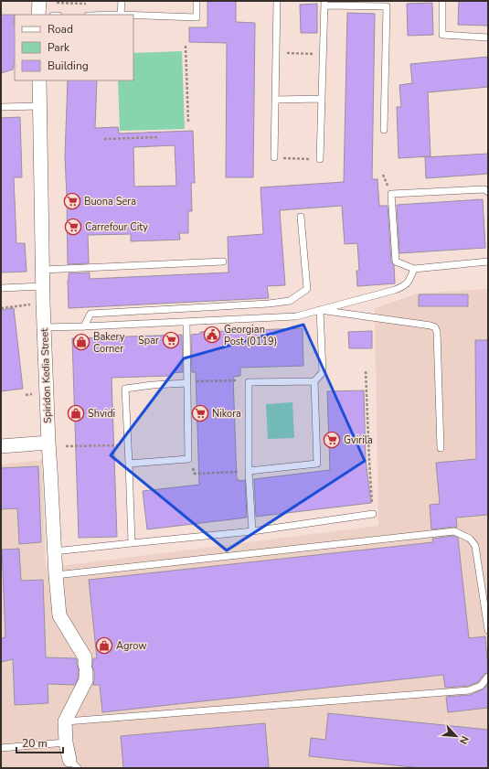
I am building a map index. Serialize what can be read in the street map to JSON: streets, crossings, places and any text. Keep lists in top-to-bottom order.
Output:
{
  "streets": {
    "street": ["Spiridon Kedia Street"]
  },
  "places": {
    "supermarket": [
      "Buona Sera",
      "Carrefour City",
      "Spar",
      "Nikora",
      "Gvirila"
    ],
    "public building": ["Georgian Post (0119)"],
    "shop": ["Bakery Corner", "Shvidi", "Agrow"]
  },
  "legend": ["Road", "Park", "Building"],
  "scale_bar": "20 m",
  "north": "bottom right"
}
